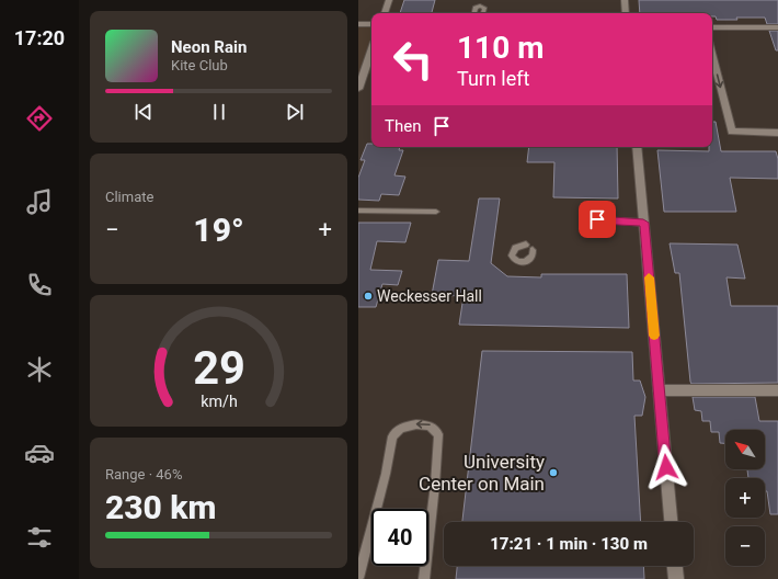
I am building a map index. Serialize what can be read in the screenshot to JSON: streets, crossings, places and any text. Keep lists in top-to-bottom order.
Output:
{
  "places": ["Weckesser Hall", "University Center on Main"],
  "north": "top left",
  "page": {
    "tabs": "17:20",
    "turn": ["110 m", "Turn left"],
    "song": ["Neon Rain", "Kite Club"],
    "then": "Then",
    "tile": [
      "Climate",
      ["Range · 46%", "230 km"]
    ],
    "heat": ["−", "19°", "+"],
    "map_buttons": ["+", "−"],
    "limit": "40",
    "trip": "17:21 · 1 min · 130 m",
    "gauge": ["29", "km/h"]
  }
}
